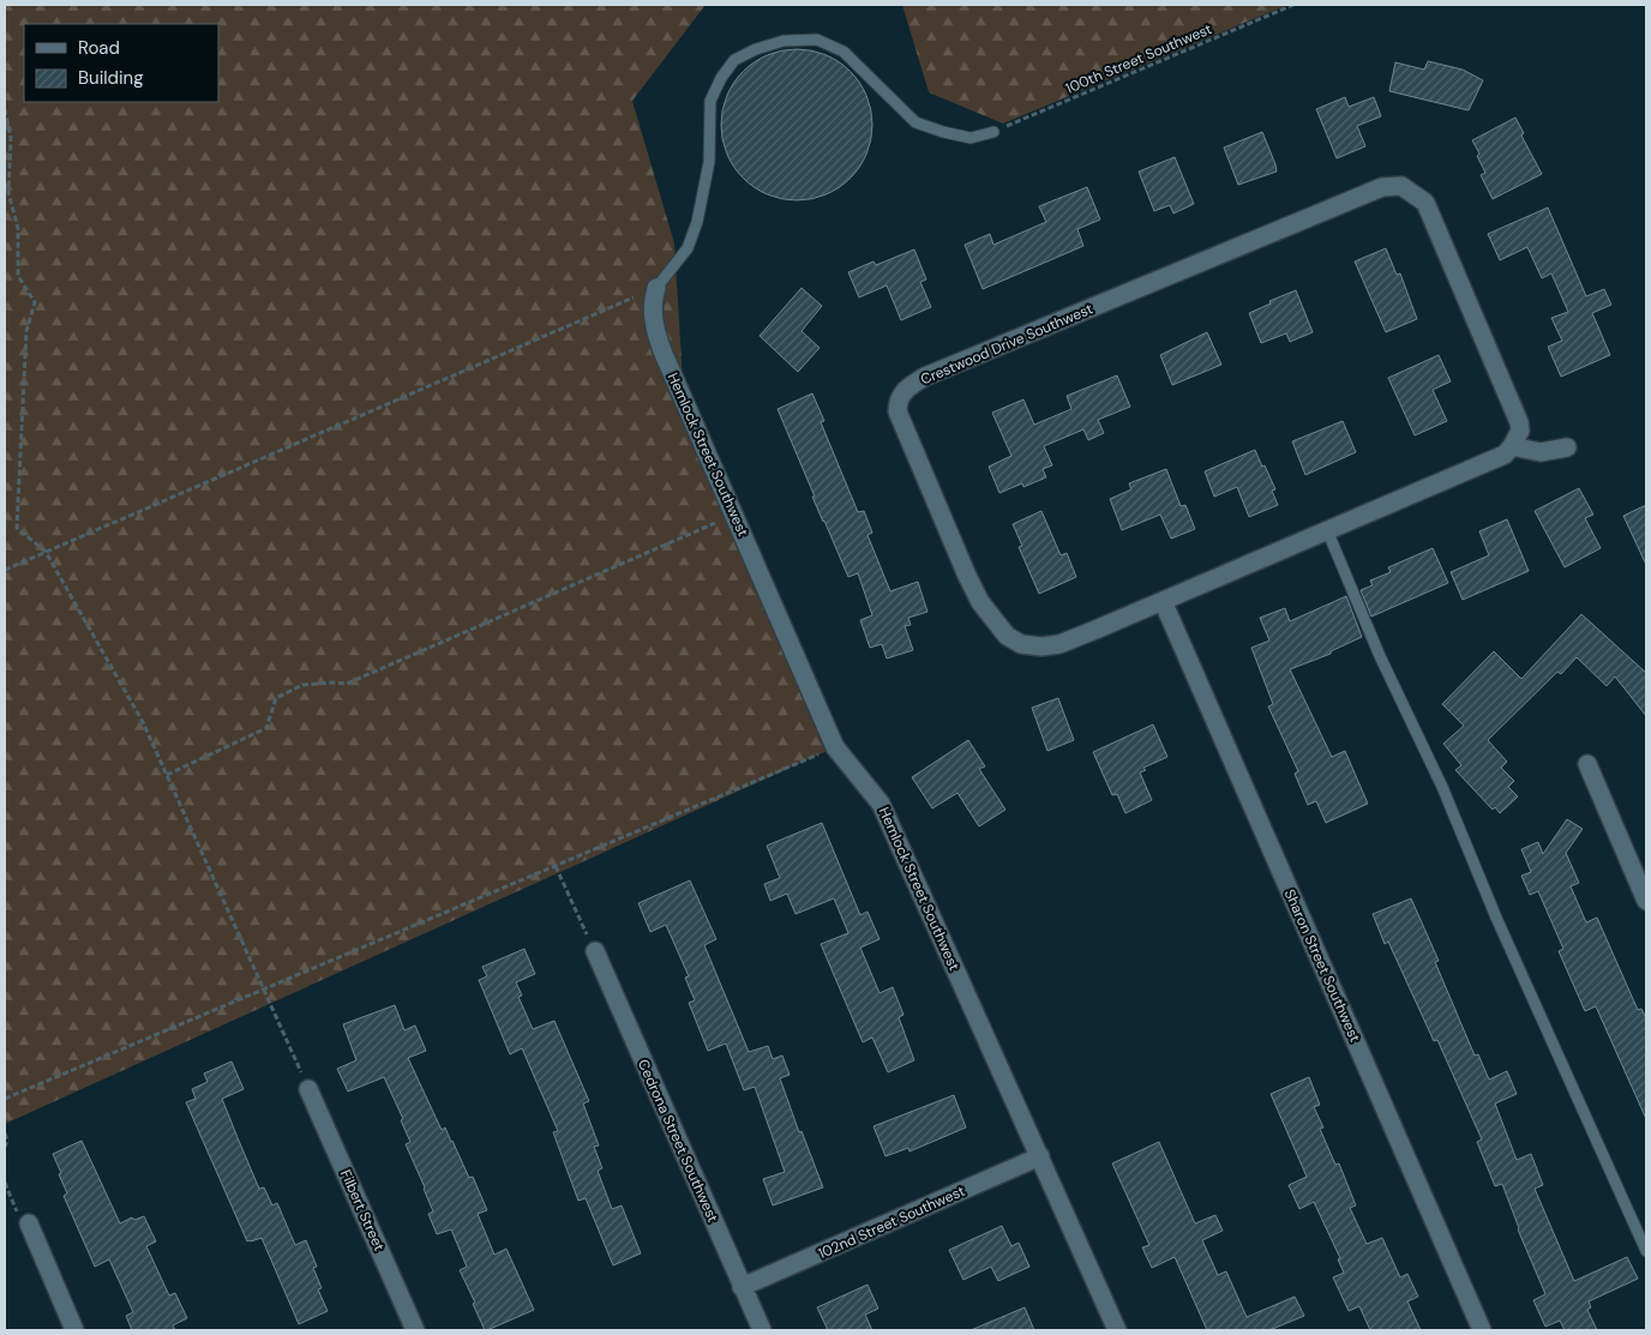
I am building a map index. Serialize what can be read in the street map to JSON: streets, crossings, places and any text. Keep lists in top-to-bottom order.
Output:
{
  "streets": {
    "street": [
      "Crestwood Drive Southwest",
      "Hemlock Street Southwest",
      "Sharon Street Southwest",
      "Cedrona Street Southwest",
      "Filbert Street",
      "102nd Street Southwest"
    ],
    "path": ["100th Street Southwest"]
  },
  "crossings": [
    ["Crestwood Drive Southwest", "Sharon Street Southwest"],
    ["Hemlock Street Southwest", "102nd Street Southwest"],
    ["Cedrona Street Southwest", "102nd Street Southwest"]
  ],
  "legend": ["Road", "Building"]
}
